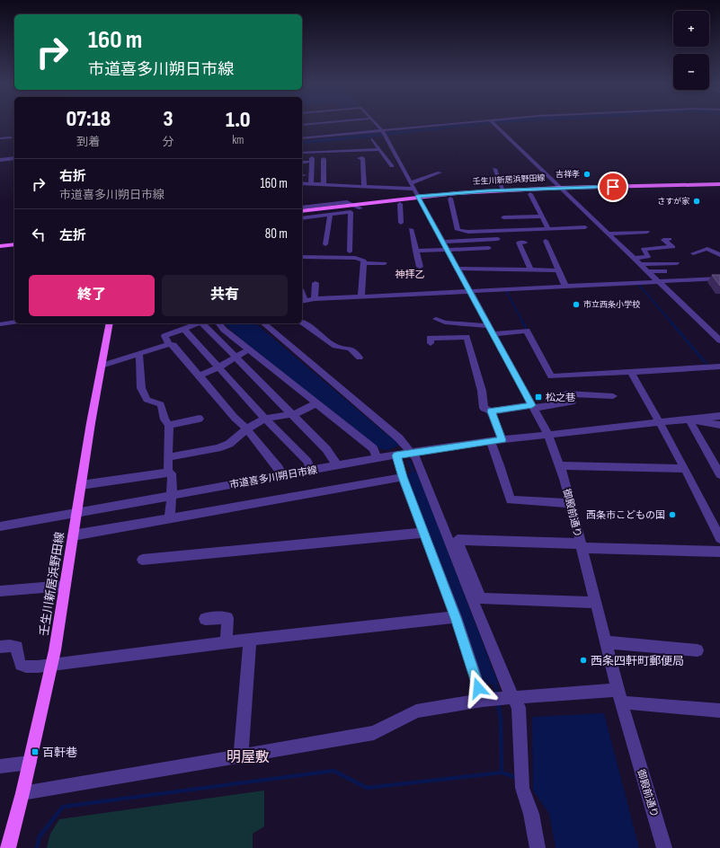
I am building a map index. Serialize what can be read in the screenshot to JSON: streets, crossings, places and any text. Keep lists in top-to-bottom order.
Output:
{
  "streets": {
    "main road": ["壬生川新居浜野田線"],
    "street": ["市道喜多川朔日市線", "御殿前通り"]
  },
  "crossings": [
    ["壬生川新居浜野田線", "市道喜多川朔日市線"],
    ["壬生川新居浜野田線", "御殿前通り"],
    ["市道喜多川朔日市線", "御殿前通り"]
  ],
  "districts": ["神拝乙", "明屋敷"],
  "places": {
    "other": [
      "吉祥孝",
      "さすが家",
      "市立西条小学校",
      "西条市こどもの国",
      "西条四軒町郵便局"
    ],
    "transit": ["松之巷", "百軒巷"]
  },
  "page": {
    "map_buttons": ["+", "−"],
    "turn": ["160 m", "市道喜多川朔日市線"],
    "eta": [
      "07:18",
      "到着",
      "3",
      "分",
      "1.0",
      "km"
    ],
    "list": [
      {
        "name": "右折",
        "note": "市道喜多川朔日市線",
        "value": "160 m"
      },
      {
        "name": "左折",
        "value": "80 m"
      }
    ],
    "buttons": ["終了", "共有"]
  }
}
